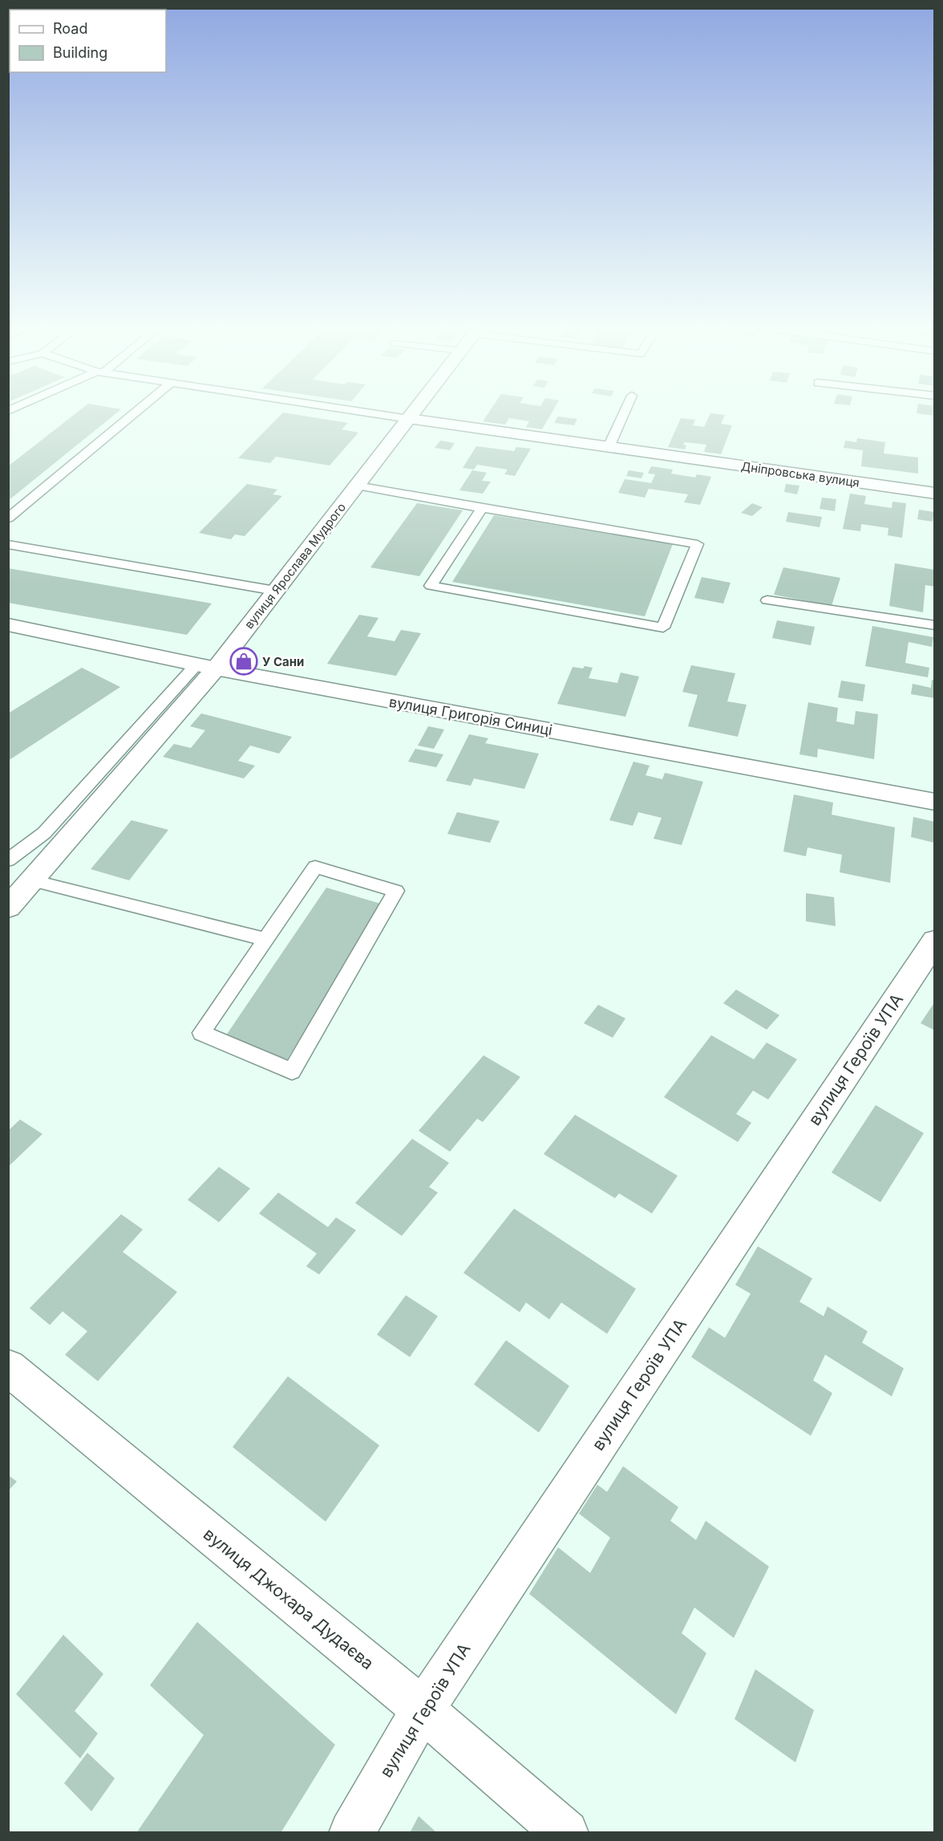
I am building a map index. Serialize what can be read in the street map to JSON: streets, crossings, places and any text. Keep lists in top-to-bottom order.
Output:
{
  "streets": {
    "street": [
      "Дніпровська вулиця",
      "вулиця Ярослава Мудрого",
      "вулиця Григорія Синиці",
      "вулиця Героїв УПА",
      "вулиця Джохара Дудаєва"
    ]
  },
  "crossings": [
    ["Дніпровська вулиця", "вулиця Ярослава Мудрого"],
    ["вулиця Ярослава Мудрого", "вулиця Григорія Синиці"],
    ["вулиця Героїв УПА", "вулиця Джохара Дудаєва"]
  ],
  "places": {
    "shop": ["У Сани"]
  },
  "legend": ["Road", "Building"]
}
